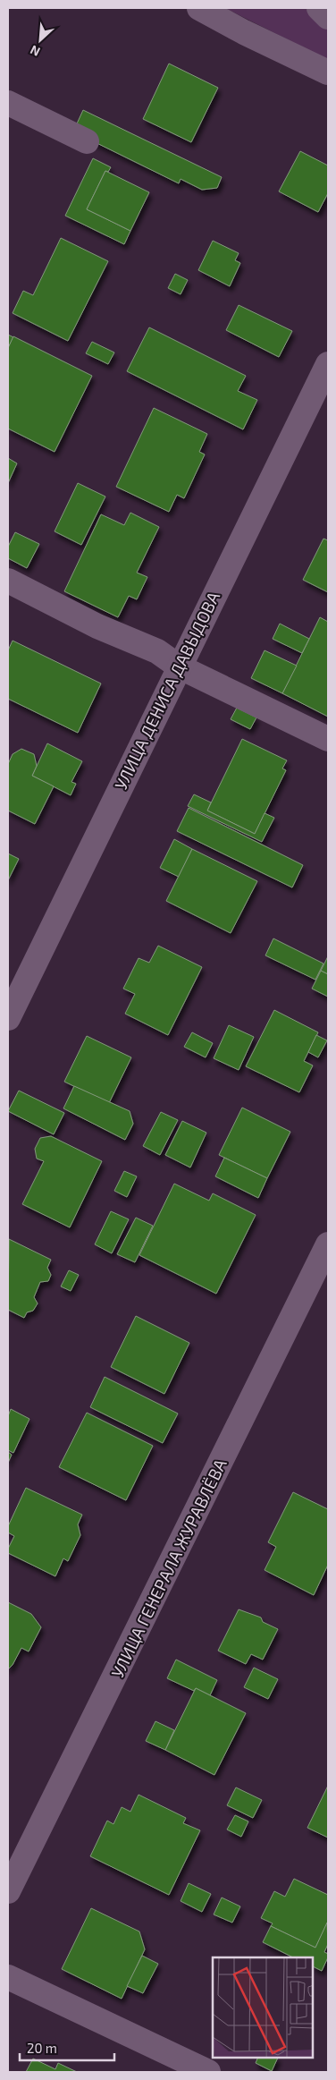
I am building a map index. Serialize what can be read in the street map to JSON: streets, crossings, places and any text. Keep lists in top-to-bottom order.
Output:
{
  "streets": {
    "street": ["УЛИЦА ДЕНИСА ДАВЫДОВА", "УЛИЦА ГЕНЕРАЛА ЖУРАВЛЁВА"]
  },
  "scale_bar": "20 m",
  "north": "bottom left"
}
